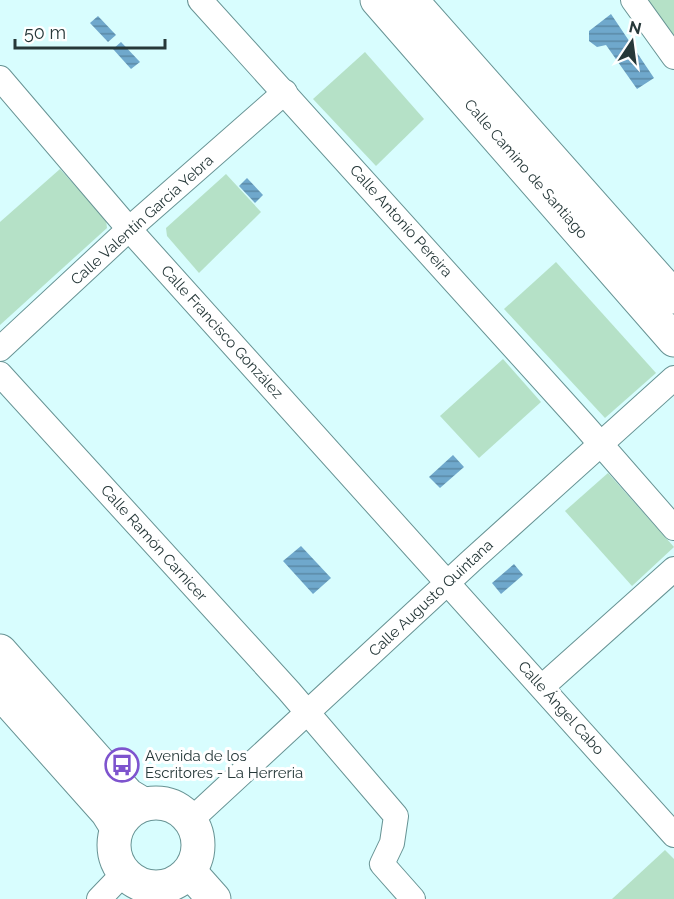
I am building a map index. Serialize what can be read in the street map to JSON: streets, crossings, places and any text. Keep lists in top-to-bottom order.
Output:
{
  "streets": {
    "main road": ["Calle Camino de Santiago"],
    "street": [
      "Calle Valentín García Yebra",
      "Calle Antonio Pereira",
      "Calle Francisco González",
      "Calle Ramón Carnicer",
      "Calle Augusto Quintana",
      "Calle Ángel Cabo"
    ]
  },
  "crossings": [
    ["Calle Valentín García Yebra", "Calle Antonio Pereira"],
    ["Calle Valentín García Yebra", "Calle Francisco González"],
    ["Calle Antonio Pereira", "Calle Augusto Quintana"],
    ["Calle Francisco González", "Calle Augusto Quintana"],
    ["Calle Francisco González", "Calle Ángel Cabo"],
    ["Calle Ramón Carnicer", "Calle Augusto Quintana"],
    ["Calle Augusto Quintana", "Calle Ángel Cabo"]
  ],
  "places": {
    "bus stop": ["Avenida de los Escritores - La Herreria"]
  },
  "scale_bar": "50 m",
  "north": "top"
}
